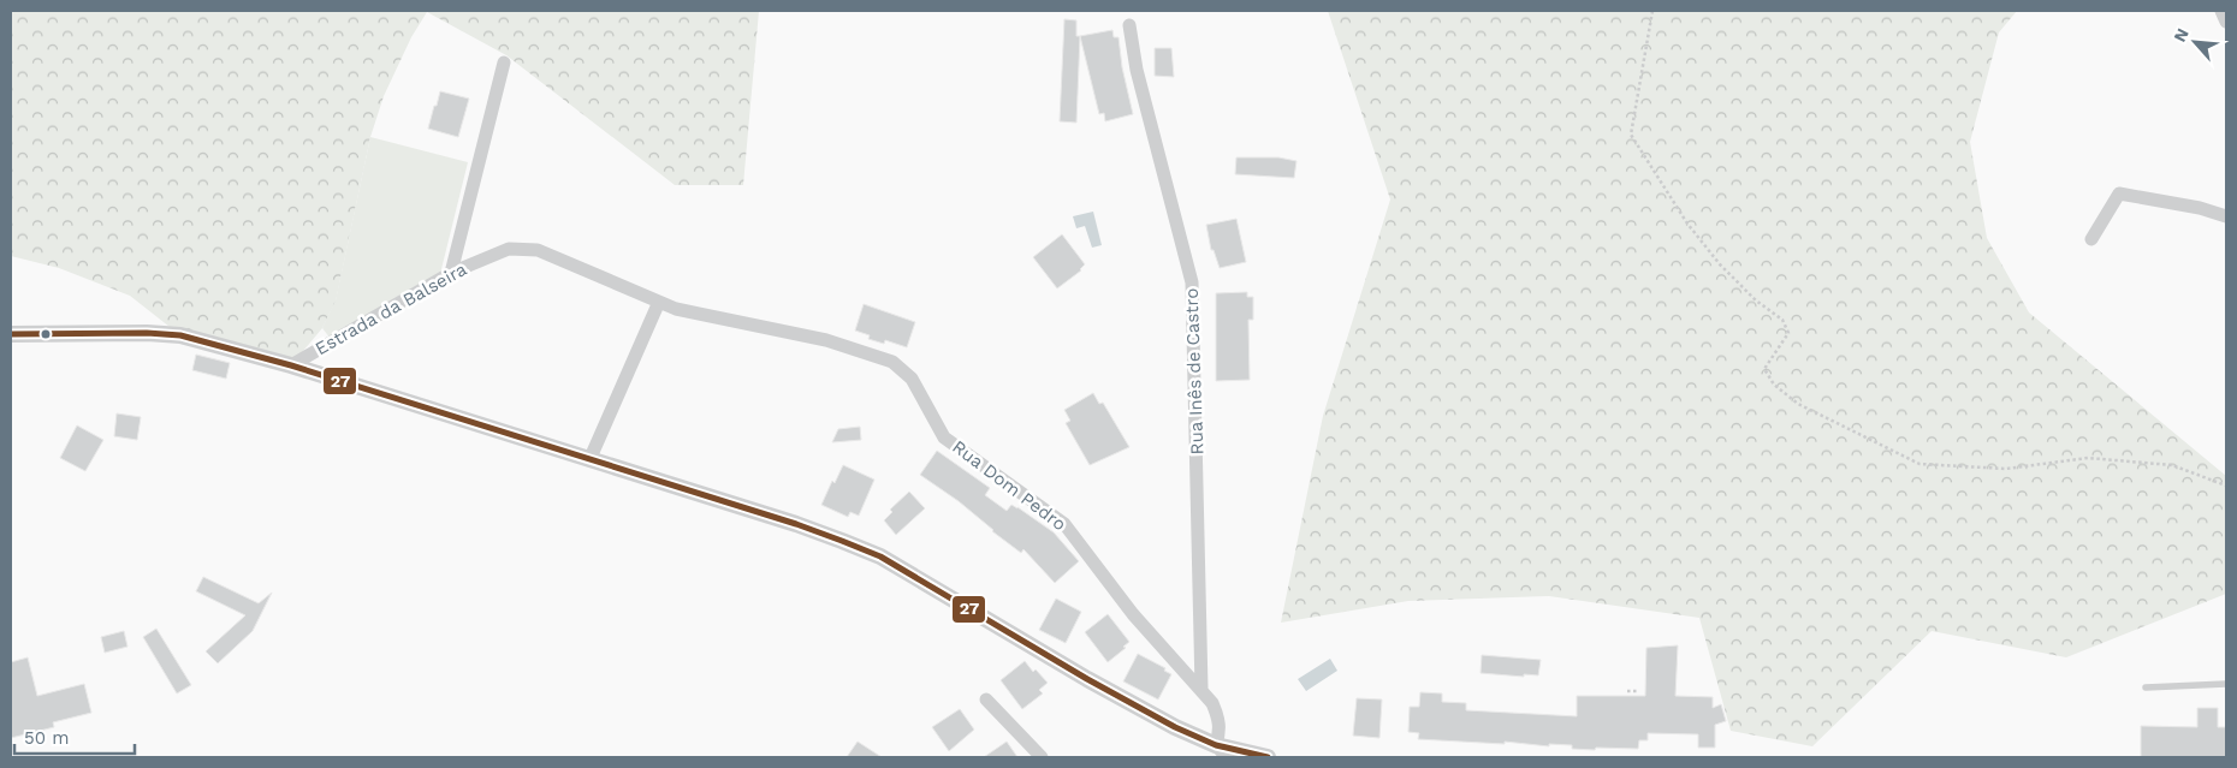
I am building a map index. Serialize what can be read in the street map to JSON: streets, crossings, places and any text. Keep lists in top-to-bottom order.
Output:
{
  "streets": {
    "street": ["Estrada da Balseira", "Rua Inês de Castro", "Rua Dom Pedro"]
  },
  "crossings": [
    ["Estrada da Balseira", "Rua Dom Pedro"],
    ["Rua Inês de Castro", "Rua Dom Pedro"]
  ],
  "lines": ["transit line 27"],
  "scale_bar": "50 m",
  "north": "top left"
}
